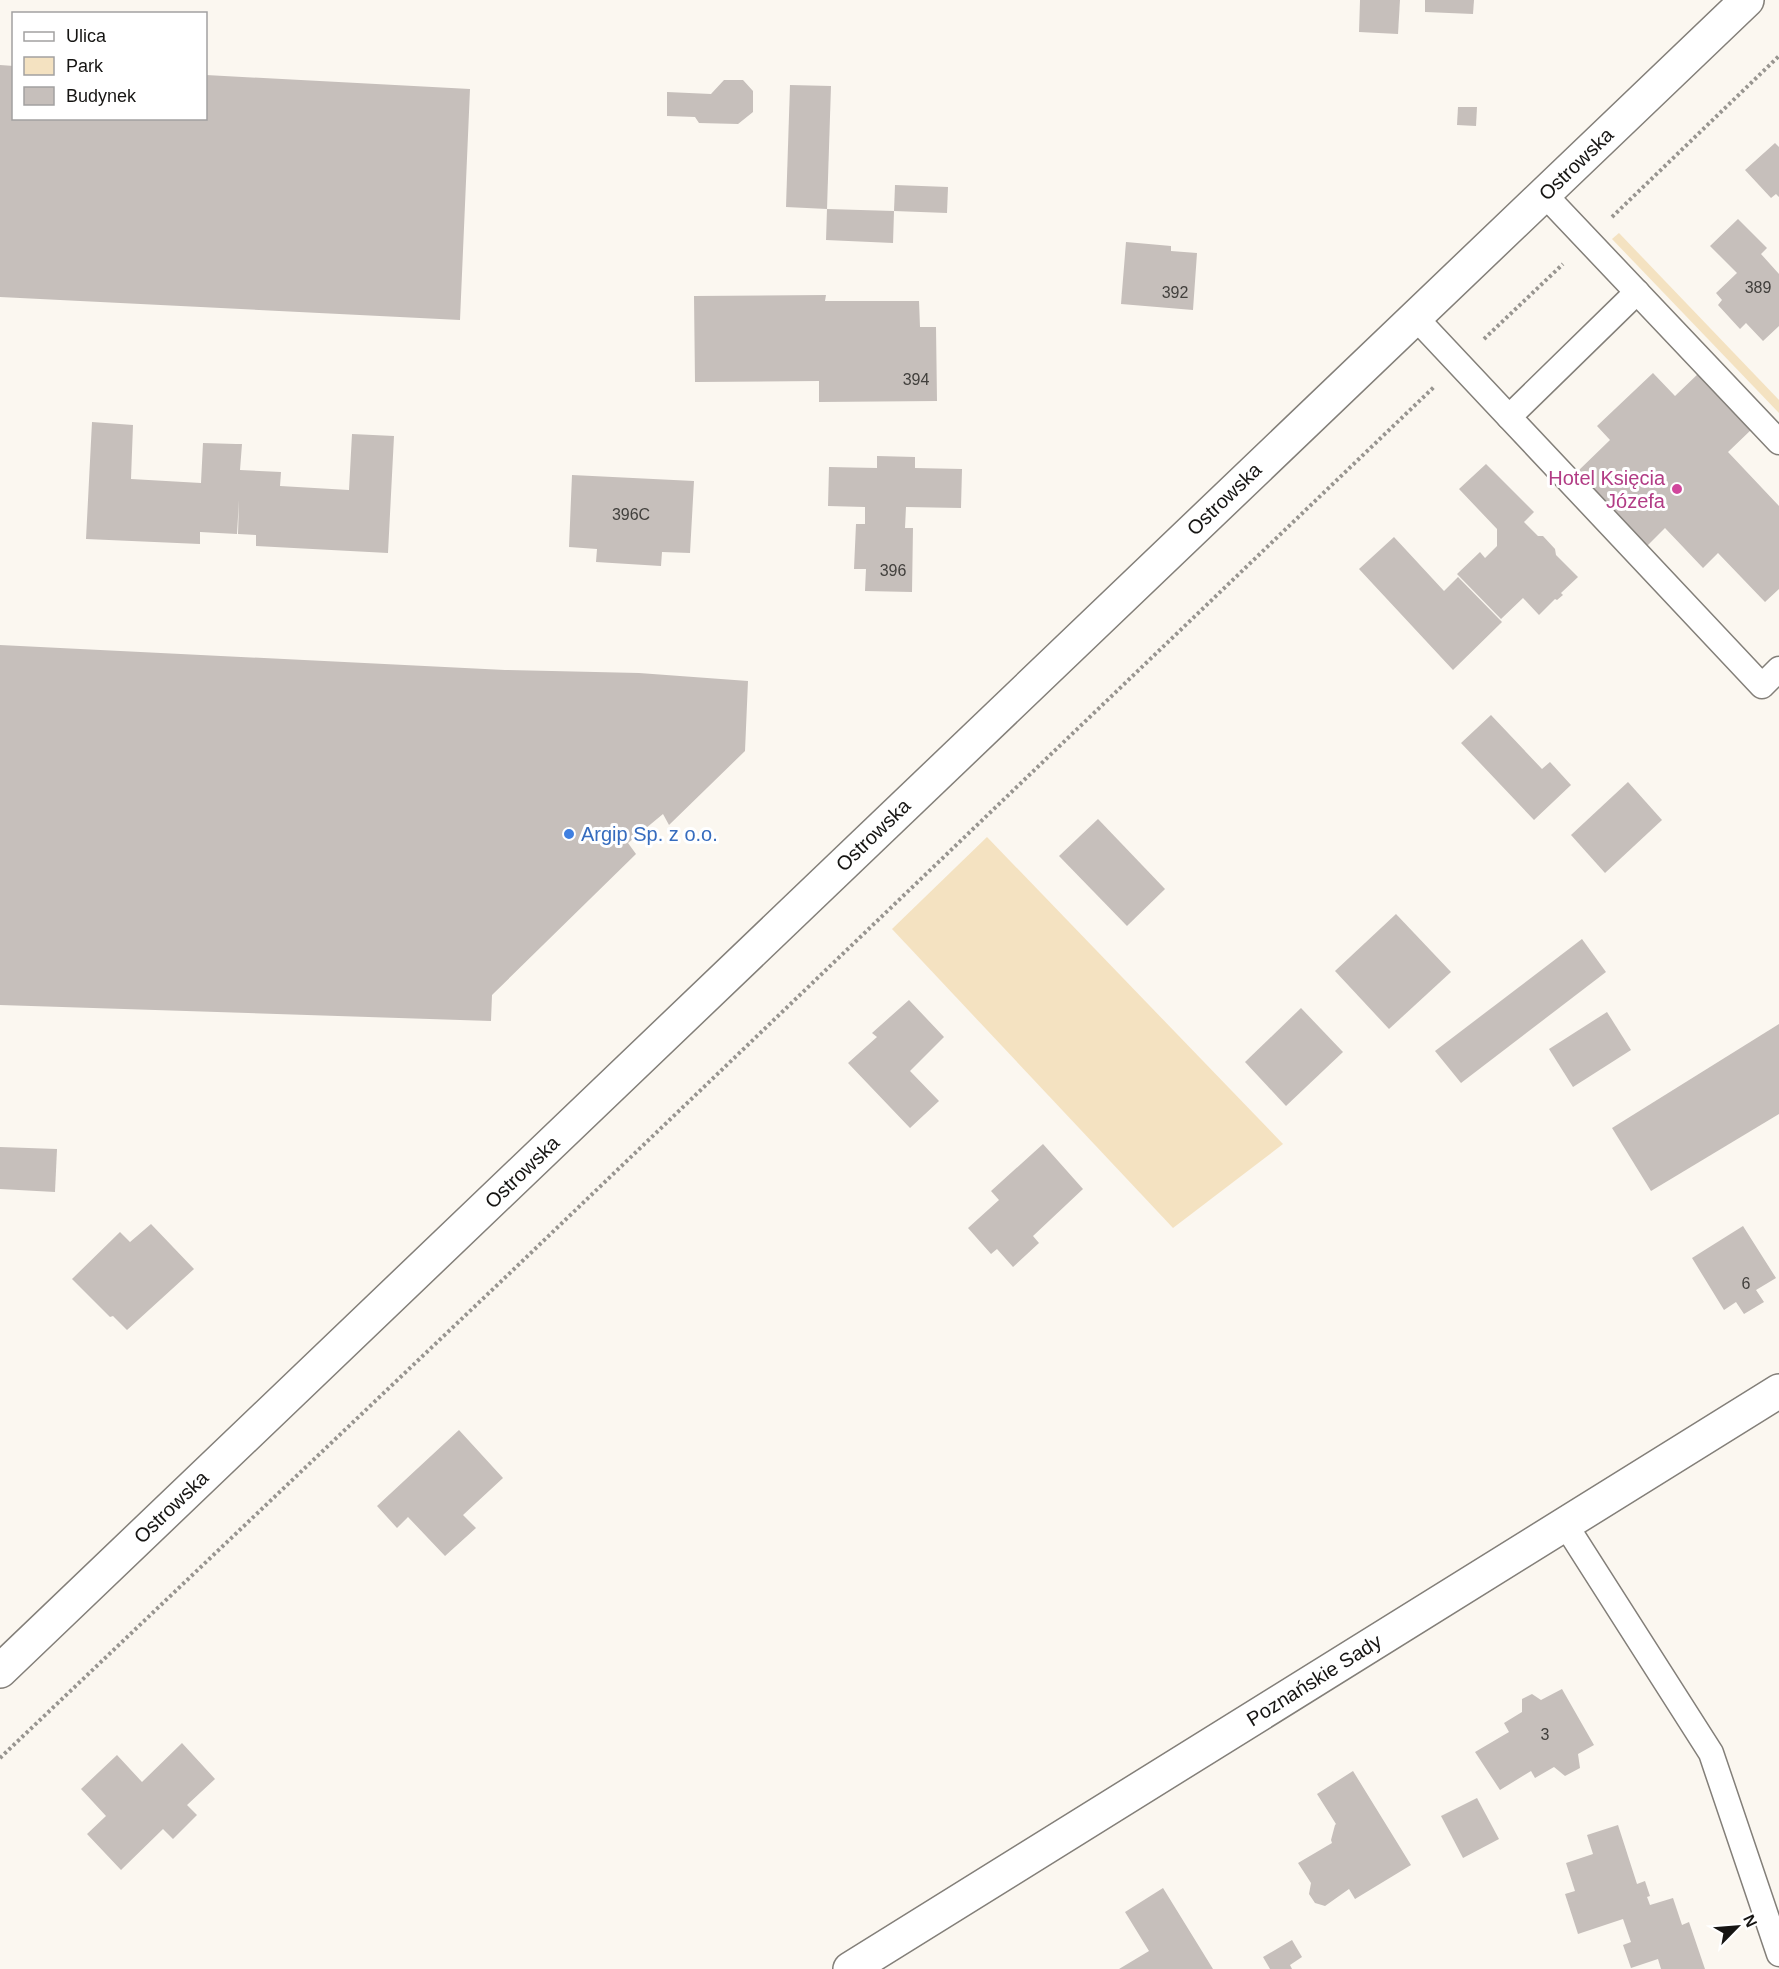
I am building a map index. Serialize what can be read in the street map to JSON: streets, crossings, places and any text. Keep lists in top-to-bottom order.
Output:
{
  "streets": {
    "street": ["Ostrowska", "Poznańskie Sady"]
  },
  "places": ["Hotel Księcia Józefa", "Argip Sp. z o.o."],
  "house_numbers": [
    "389",
    "392",
    "394",
    "396C",
    "396",
    "6",
    "3"
  ],
  "legend": ["Ulica", "Park", "Budynek"],
  "north": "top right"
}
